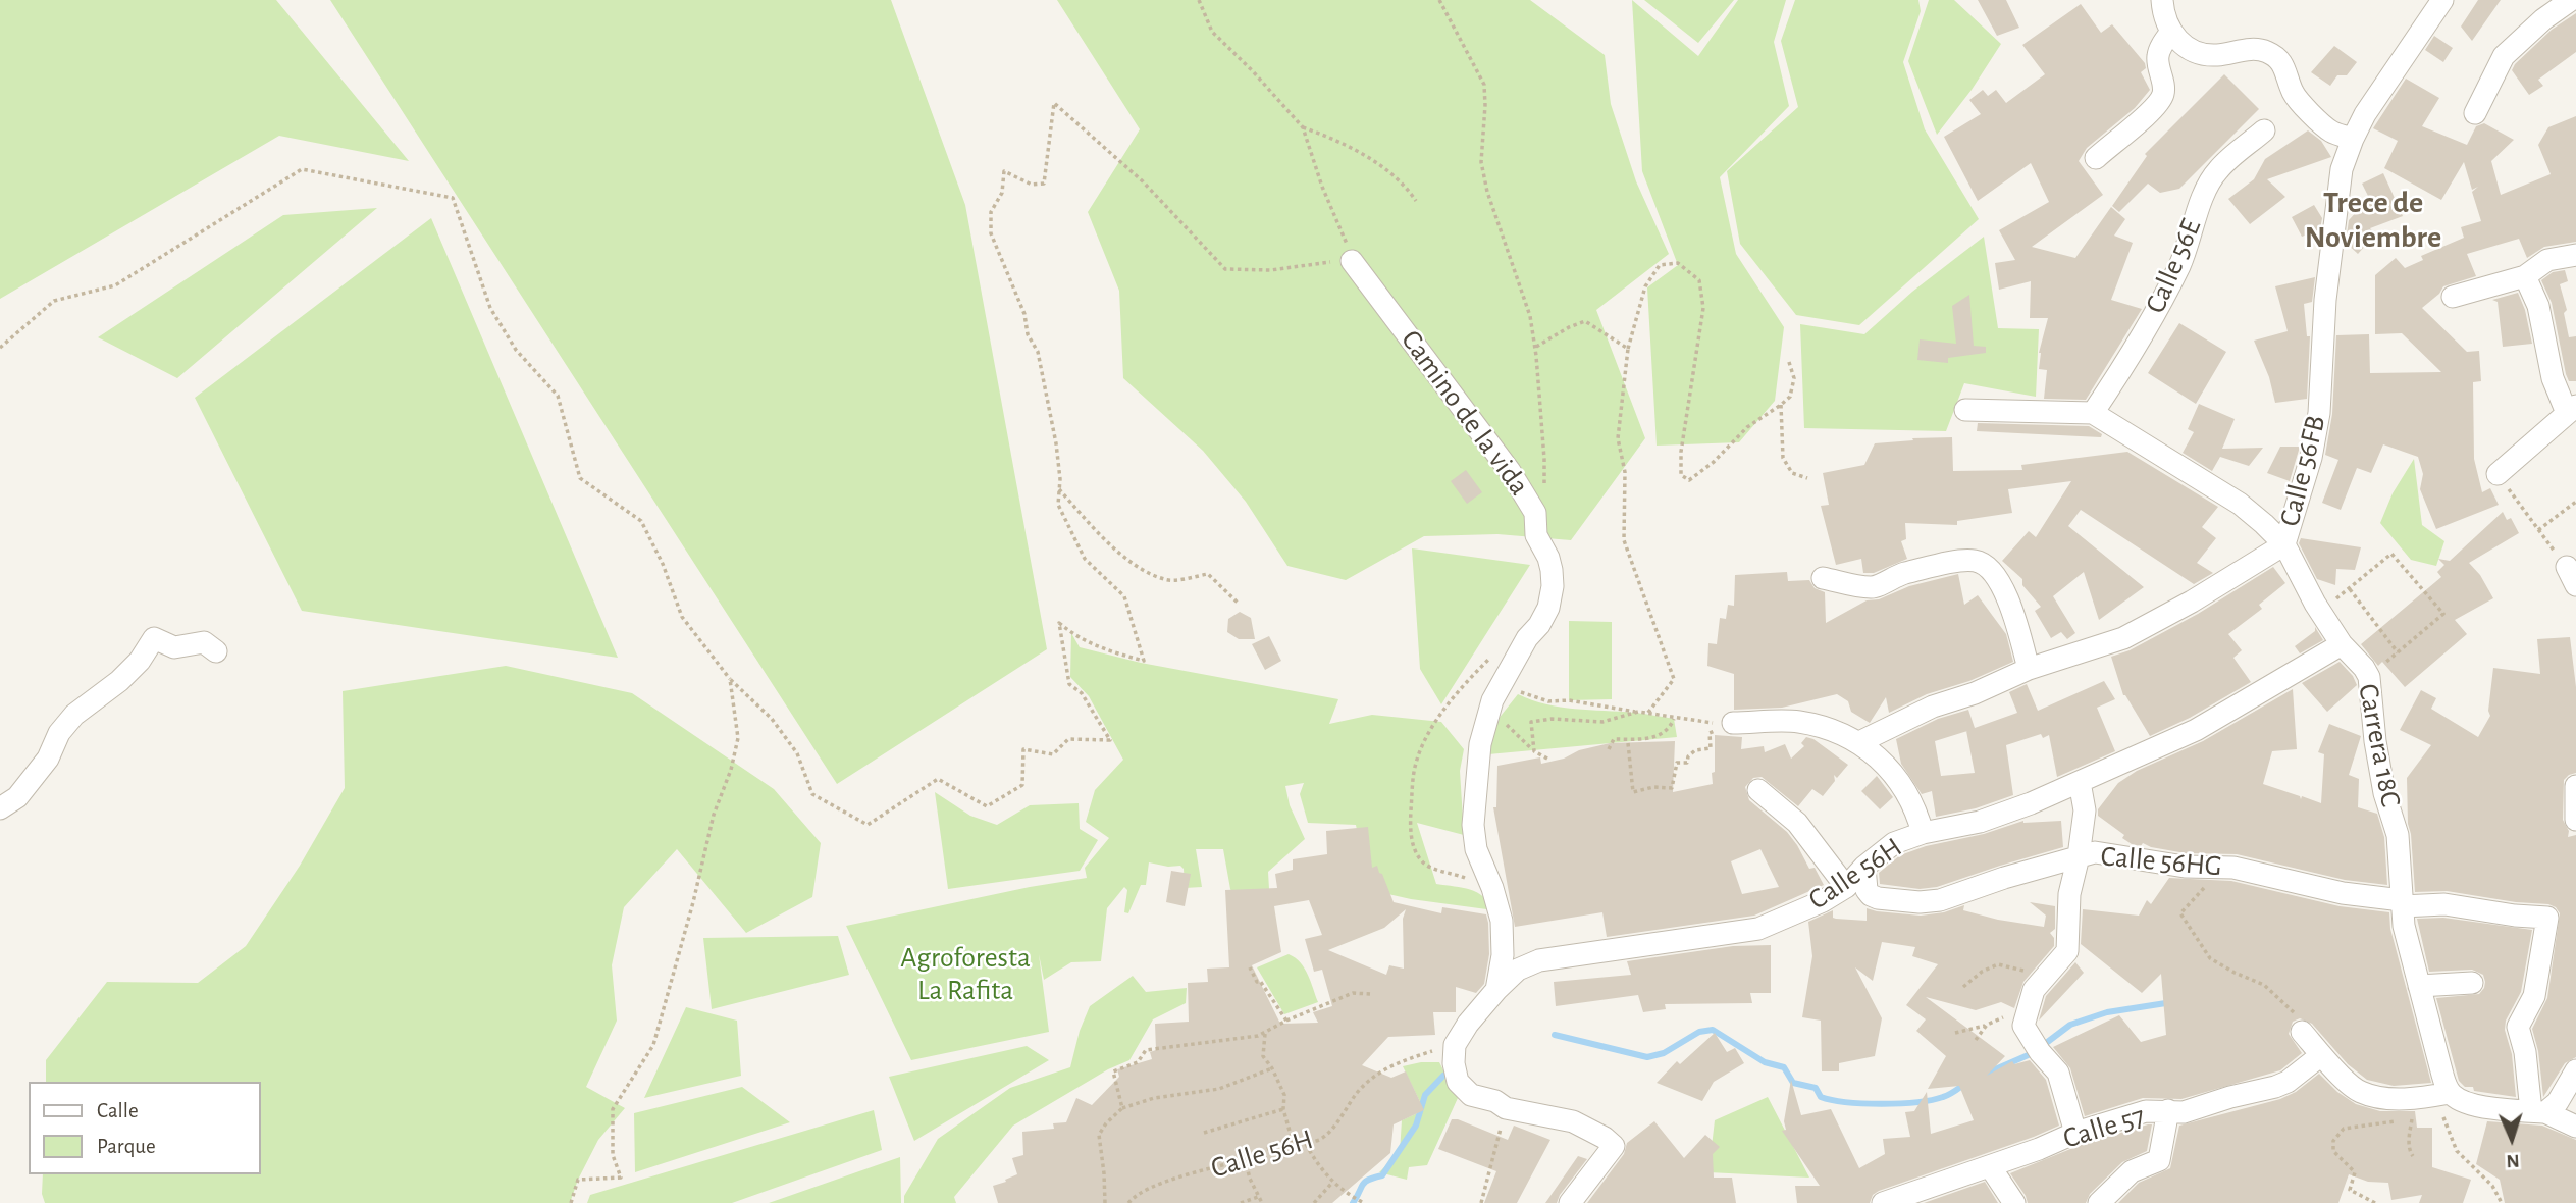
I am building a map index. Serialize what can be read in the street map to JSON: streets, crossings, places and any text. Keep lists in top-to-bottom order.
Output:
{
  "streets": {
    "street": [
      "Calle 56E",
      "Camino de la vida",
      "Calle 56FB",
      "Carrera 18C",
      "Calle 56HG",
      "Calle 56H",
      "Calle 57"
    ]
  },
  "crossings": [
    ["Calle 56E", "Carrera 18C"],
    ["Camino de la vida", "Calle 56H"],
    ["Calle 56FB", "Carrera 18C"],
    ["Carrera 18C", "Calle 56HG"],
    ["Carrera 18C", "Calle 56H"],
    ["Calle 56HG", "Calle 56H"]
  ],
  "districts": ["Trece de Noviembre"],
  "parks": ["Agroforesta La Rafita"],
  "legend": ["Calle", "Parque"],
  "north": "bottom"
}
